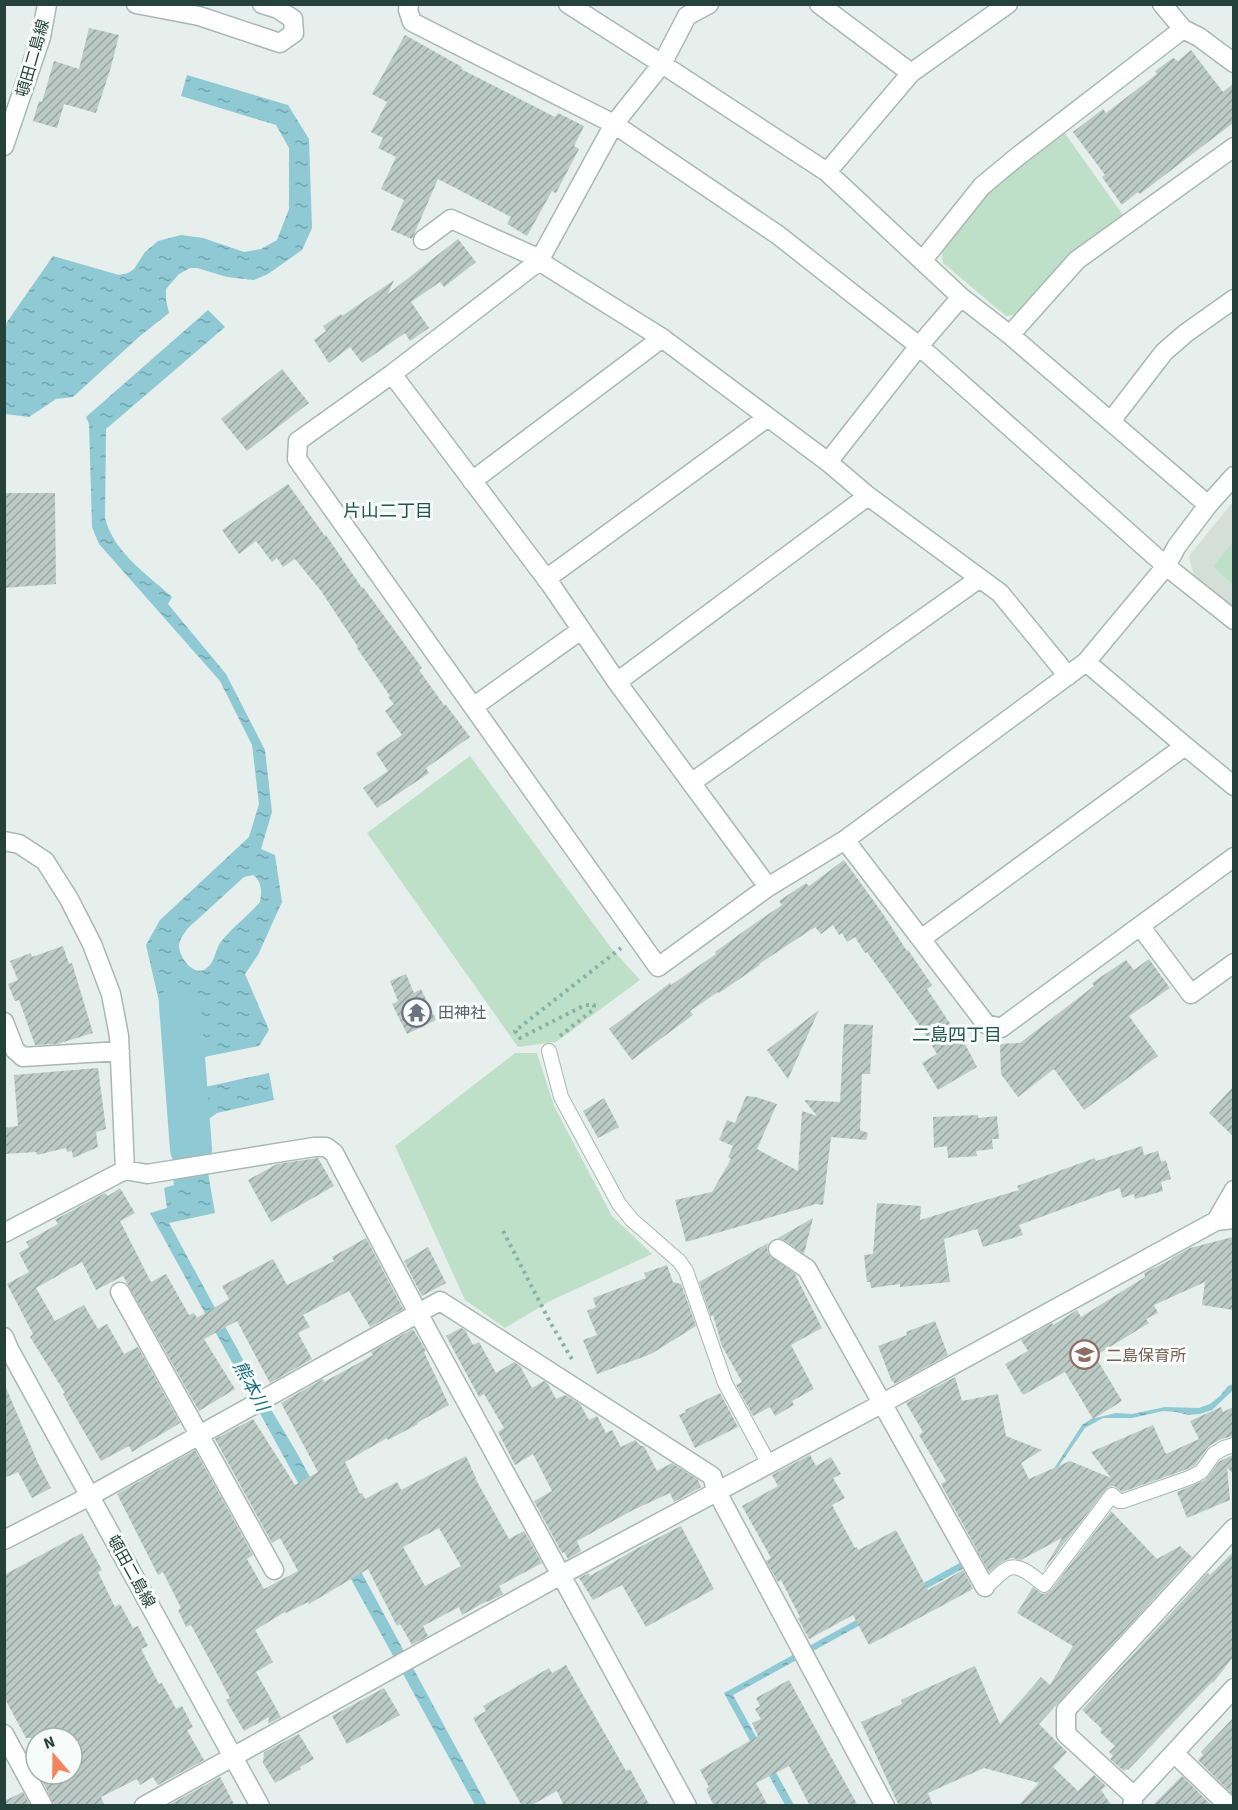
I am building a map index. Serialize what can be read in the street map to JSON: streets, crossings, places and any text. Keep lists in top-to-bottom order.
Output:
{
  "streets": {
    "street": ["頓田二島線"]
  },
  "districts": ["片山二丁目", "二島四丁目"],
  "water": ["熊本川"],
  "places": {
    "temple": ["田神社"],
    "school or university": ["二島保育所"]
  },
  "north": "top"
}
